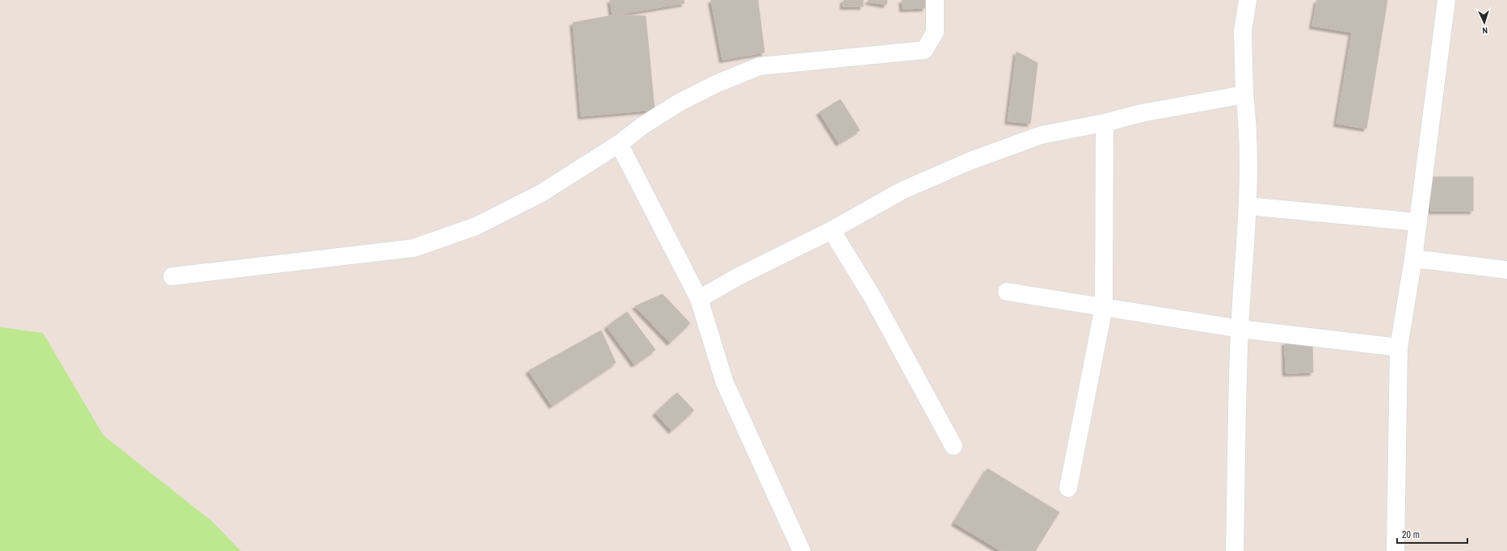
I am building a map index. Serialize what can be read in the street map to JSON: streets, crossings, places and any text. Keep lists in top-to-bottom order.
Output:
{
  "scale_bar": "20 m",
  "north": "bottom"
}
